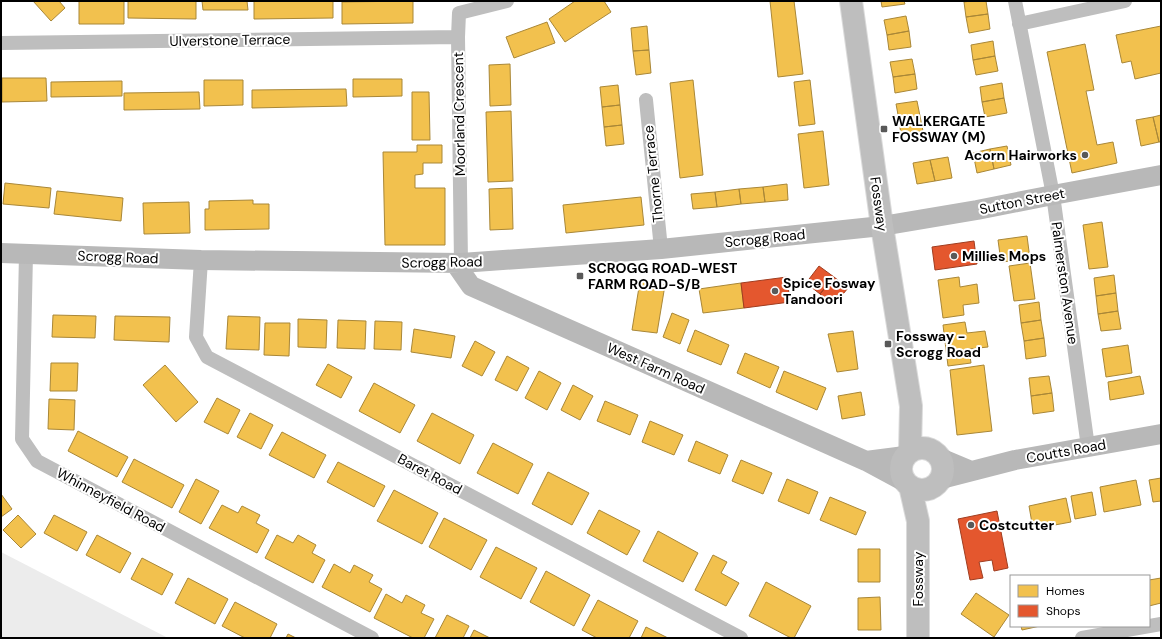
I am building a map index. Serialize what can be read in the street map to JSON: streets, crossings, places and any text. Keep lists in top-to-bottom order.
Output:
{
  "streets": {
    "main road": ["Fossway"],
    "street": [
      "Ulverstone Terrace",
      "Moorland Crescent",
      "Thorne Terrace",
      "Sutton Street",
      "Scrogg Road",
      "Palmerston Avenue",
      "West Farm Road",
      "Coutts Road",
      "Baret Road",
      "Whinneyfield Road"
    ]
  },
  "crossings": [
    ["Ulverstone Terrace", "Moorland Crescent"],
    ["Moorland Crescent", "Scrogg Road"],
    ["Moorland Crescent", "West Farm Road"],
    ["Thorne Terrace", "Scrogg Road"],
    ["Sutton Street", "Fossway"],
    ["Sutton Street", "Scrogg Road"],
    ["Sutton Street", "Palmerston Avenue"],
    ["Fossway", "Scrogg Road"],
    ["Fossway", "West Farm Road"],
    ["Fossway", "Coutts Road"],
    ["Scrogg Road", "West Farm Road"],
    ["Scrogg Road", "Baret Road"],
    ["Scrogg Road", "Whinneyfield Road"],
    ["Palmerston Avenue", "Coutts Road"]
  ],
  "places": {
    "transit": ["WALKERGATE FOSSWAY (M)", "SCROGG ROAD-WEST FARM ROAD-S/B", "Fossway - Scrogg Road"],
    "other": [
      "Acorn Hairworks",
      "Millies Mops",
      "Spice Fosway Tandoori",
      "Costcutter"
    ]
  },
  "legend": ["Homes", "Shops"]
}
